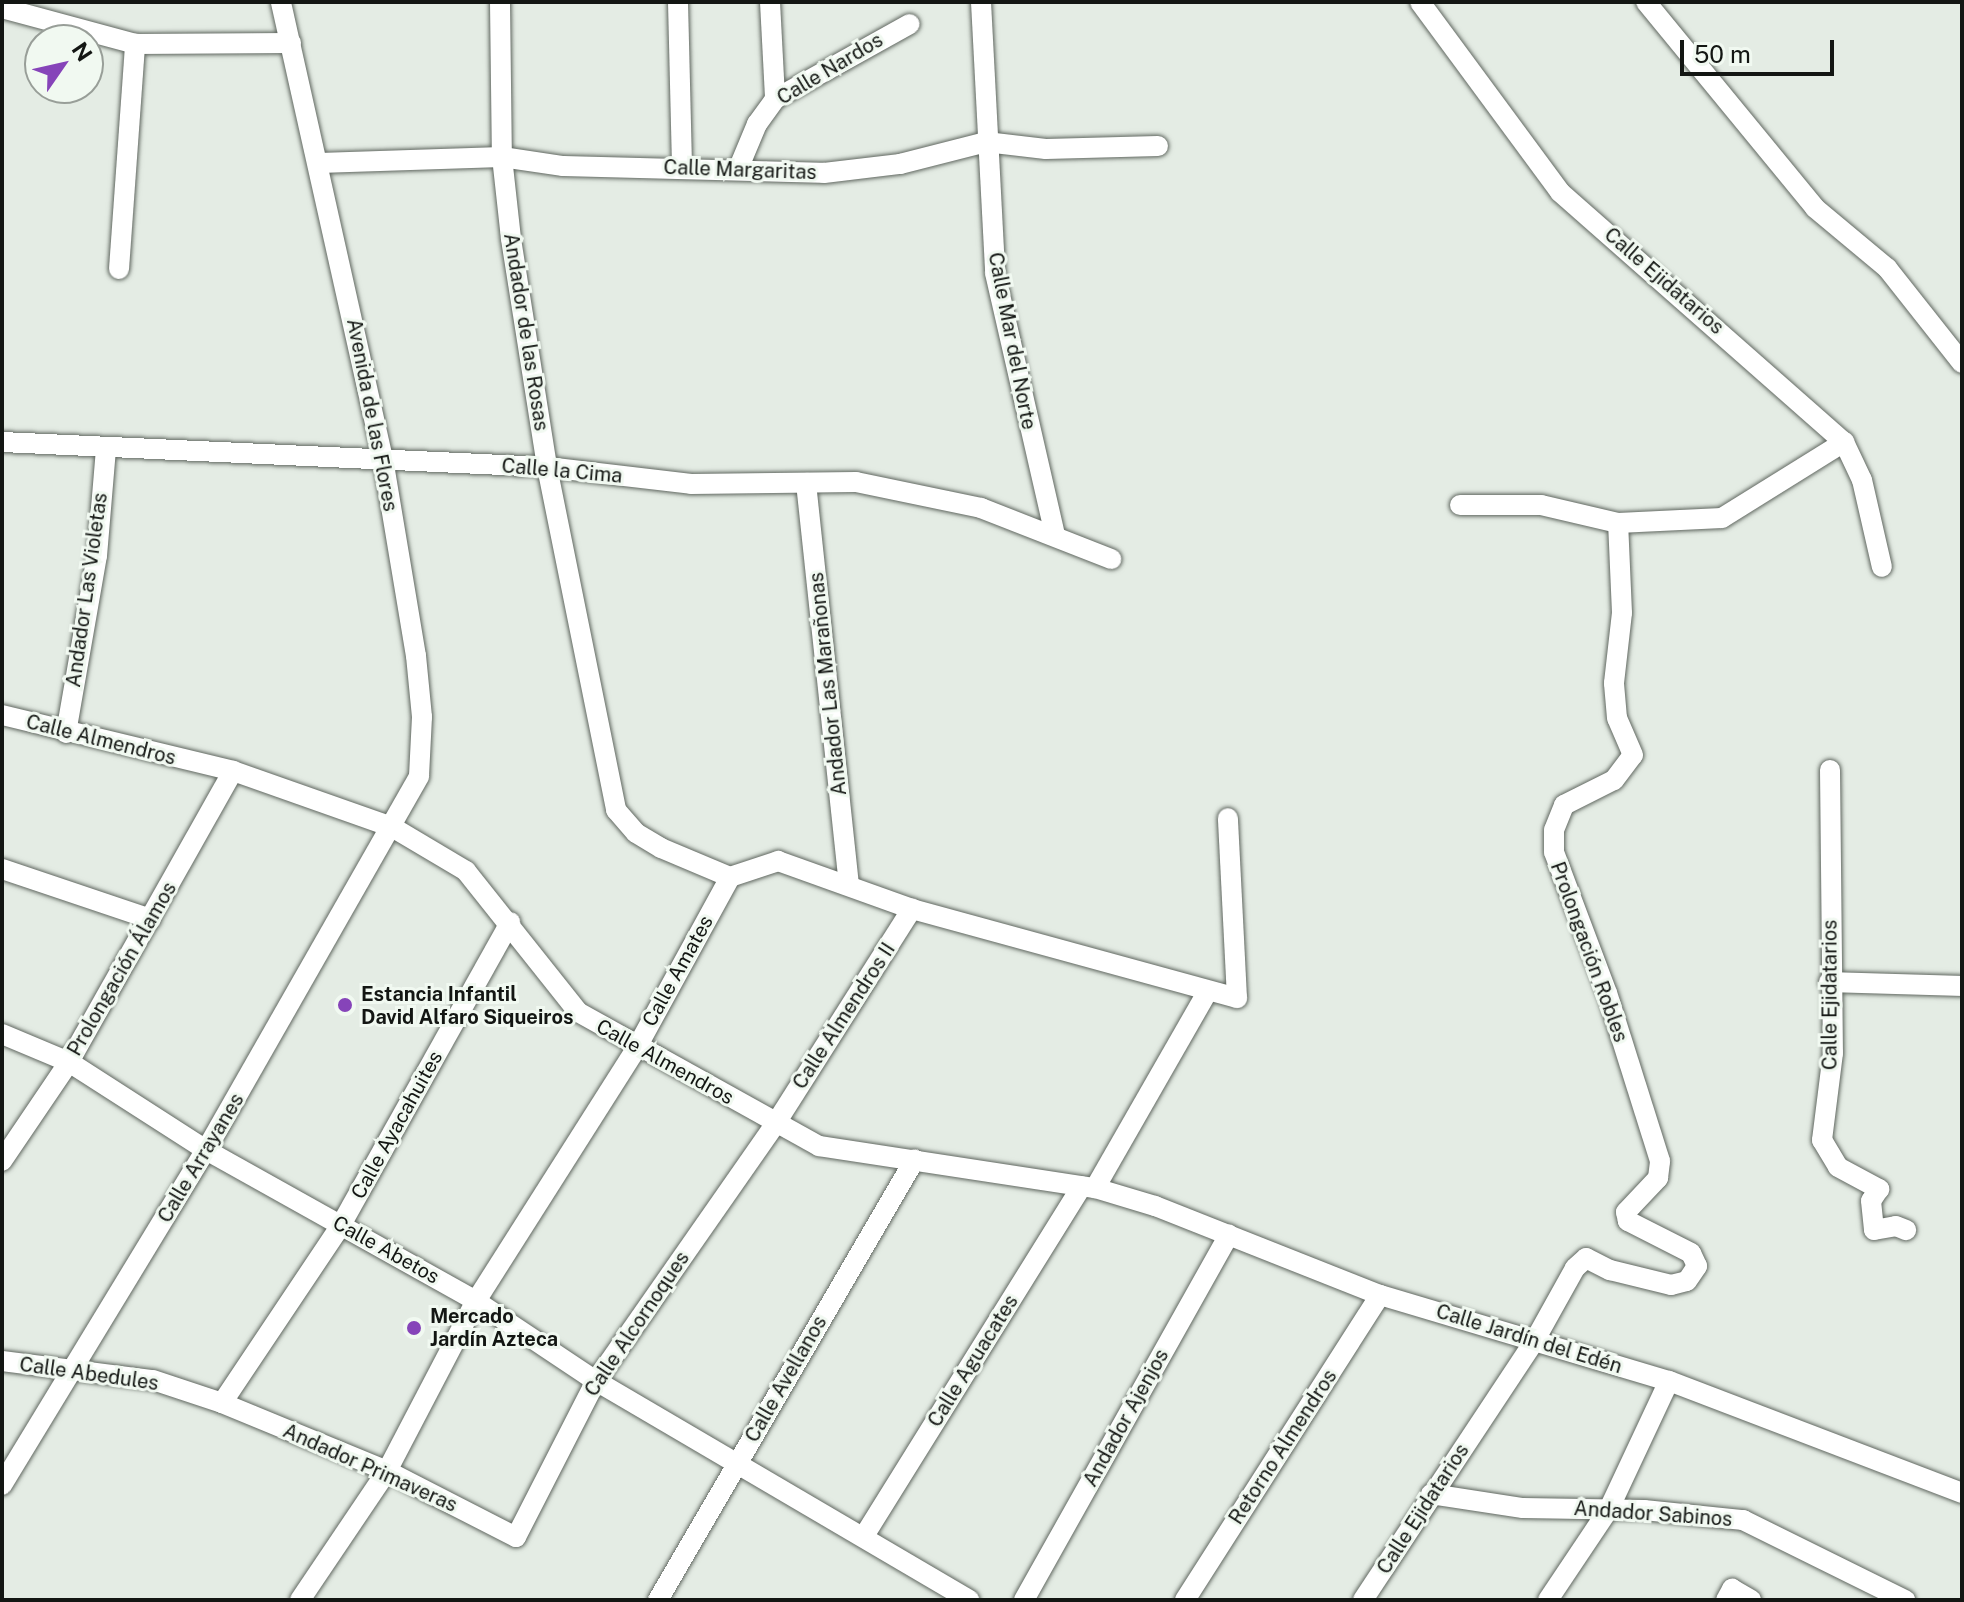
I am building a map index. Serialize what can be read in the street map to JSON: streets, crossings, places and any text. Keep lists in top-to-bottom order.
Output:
{
  "streets": {
    "street": [
      "Calle Nardos",
      "Calle Margaritas",
      "Calle Ejidatarios",
      "Andador de las Rosas",
      "Calle Mar del Norte",
      "Avenida de las Flores",
      "Calle la Cima",
      "Andador Las Violetas",
      "Andador Las Marañonas",
      "Calle Almendros",
      "Prolongación Robles",
      "Prolongación Álamos",
      "Calle Amates",
      "Calle Almendros II",
      "Calle Ayacahuites",
      "Calle Arrayanes",
      "Calle Abetos",
      "Calle Alcornoques",
      "Calle Jardín del Edén",
      "Calle Aguacates",
      "Calle Abedules",
      "Calle Avellanos",
      "Andador Ajenjos",
      "Retorno Almendros",
      "Andador Primaveras",
      "Andador Sabinos"
    ]
  },
  "crossings": [
    ["Calle Nardos", "Calle Margaritas"],
    ["Calle Margaritas", "Andador de las Rosas"],
    ["Calle Margaritas", "Calle Mar del Norte"],
    ["Calle Margaritas", "Avenida de las Flores"],
    ["Calle Ejidatarios", "Prolongación Robles"],
    ["Calle Ejidatarios", "Calle Jardín del Edén"],
    ["Calle Ejidatarios", "Andador Sabinos"],
    ["Andador de las Rosas", "Calle la Cima"],
    ["Andador de las Rosas", "Calle Amates"],
    ["Calle Mar del Norte", "Calle la Cima"],
    ["Avenida de las Flores", "Calle la Cima"],
    ["Avenida de las Flores", "Calle Almendros"],
    ["Avenida de las Flores", "Calle Arrayanes"],
    ["Calle la Cima", "Andador Las Violetas"],
    ["Calle la Cima", "Andador Las Marañonas"],
    ["Andador Las Violetas", "Calle Almendros"],
    ["Calle Almendros", "Prolongación Álamos"],
    ["Calle Almendros", "Calle Amates"],
    ["Calle Almendros", "Calle Almendros II"],
    ["Calle Almendros", "Calle Ayacahuites"],
    ["Calle Almendros", "Calle Arrayanes"],
    ["Calle Almendros", "Calle Alcornoques"],
    ["Calle Almendros", "Calle Jardín del Edén"],
    ["Calle Almendros", "Calle Aguacates"],
    ["Calle Almendros", "Calle Avellanos"],
    ["Prolongación Álamos", "Calle Abetos"],
    ["Calle Amates", "Calle Abetos"],
    ["Calle Amates", "Andador Primaveras"],
    ["Calle Almendros II", "Calle Alcornoques"],
    ["Calle Ayacahuites", "Calle Abetos"],
    ["Calle Ayacahuites", "Calle Abedules"],
    ["Calle Ayacahuites", "Andador Primaveras"],
    ["Calle Arrayanes", "Calle Abetos"],
    ["Calle Arrayanes", "Calle Abedules"],
    ["Calle Abetos", "Calle Alcornoques"],
    ["Calle Abetos", "Calle Aguacates"],
    ["Calle Abetos", "Calle Avellanos"],
    ["Calle Alcornoques", "Andador Primaveras"],
    ["Calle Jardín del Edén", "Calle Aguacates"],
    ["Calle Jardín del Edén", "Andador Ajenjos"],
    ["Calle Jardín del Edén", "Retorno Almendros"],
    ["Calle Abedules", "Andador Primaveras"]
  ],
  "places": ["Estancia Infantil David Alfaro Siqueiros", "Mercado Jardín Azteca"],
  "scale_bar": "50 m",
  "north": "top right"
}
